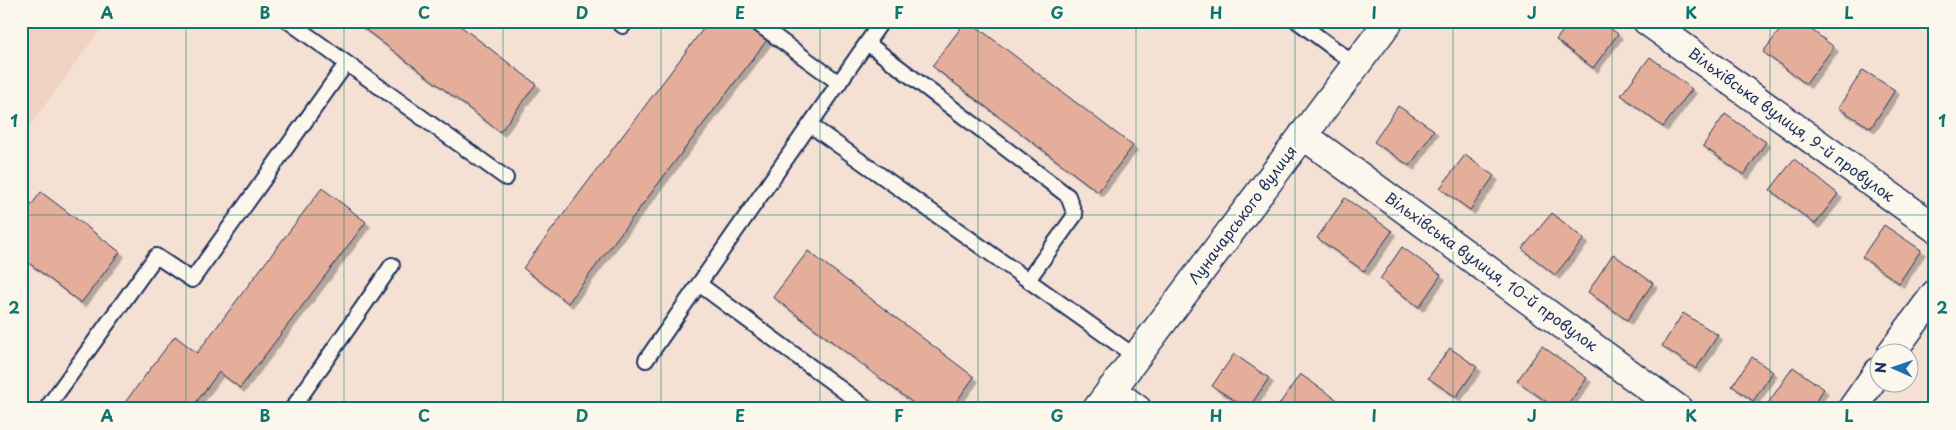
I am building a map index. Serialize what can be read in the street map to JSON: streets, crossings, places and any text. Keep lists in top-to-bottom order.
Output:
{
  "streets": {
    "street": ["Вільхівська вулиця, 9-й провулок", "Луначарського вулиця", "Вільхівська вулиця, 10-й провулок"]
  },
  "crossings": [
    ["Луначарського вулиця", "Вільхівська вулиця, 10-й провулок"]
  ],
  "north": "left",
  "grid": {
    "columns": [
      "A",
      "B",
      "C",
      "D",
      "E",
      "F",
      "G",
      "H",
      "I",
      "J",
      "K",
      "L"
    ],
    "rows": ["1", "2"]
  }
}
